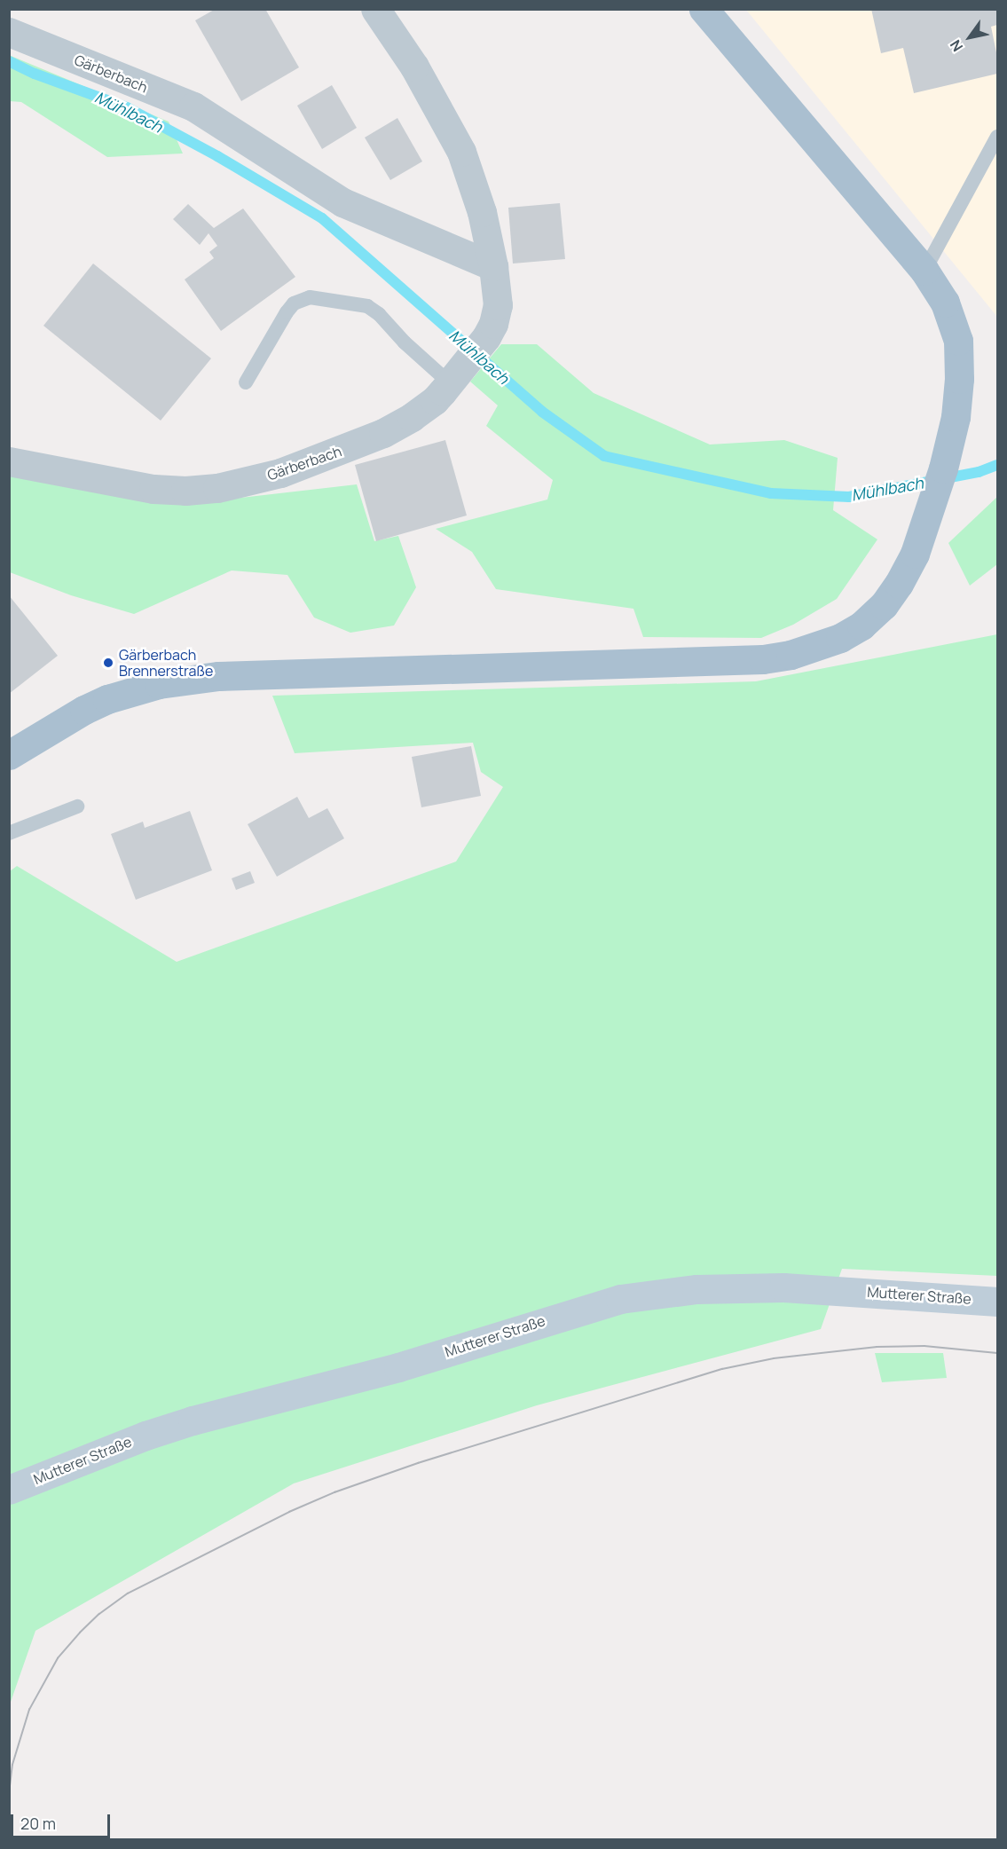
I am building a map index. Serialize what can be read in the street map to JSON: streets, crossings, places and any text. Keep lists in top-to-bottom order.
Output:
{
  "streets": {
    "main road": ["Mutterer Straße"],
    "street": ["Gärberbach"]
  },
  "water": ["Mühlbach"],
  "places": ["Gärberbach Brennerstraße"],
  "scale_bar": "20 m",
  "north": "bottom left"
}
